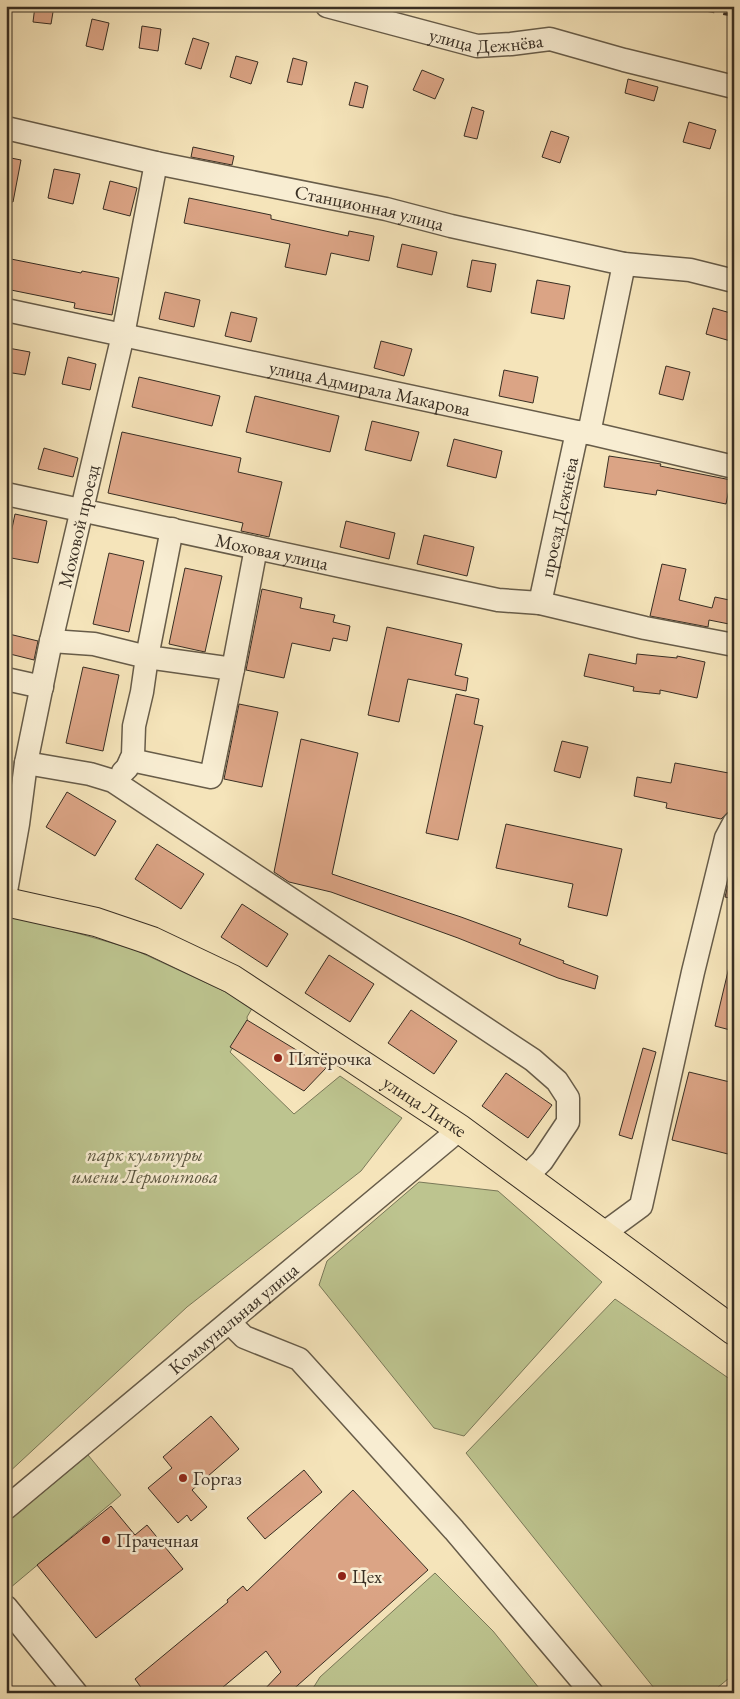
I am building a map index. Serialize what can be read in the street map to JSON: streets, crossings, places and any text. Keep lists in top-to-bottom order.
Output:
{
  "streets": {
    "main road": ["улица Литке"],
    "street": [
      "улица Дежнёва",
      "Станционная улица",
      "улица Адмирала Макарова",
      "проезд Дежнёва",
      "Моховой проезд",
      "Моховая улица",
      "Коммунальная улица"
    ]
  },
  "crossings": [
    ["Станционная улица", "проезд Дежнёва"],
    ["Станционная улица", "Моховой проезд"],
    ["улица Адмирала Макарова", "проезд Дежнёва"],
    ["улица Адмирала Макарова", "Моховой проезд"],
    ["проезд Дежнёва", "Моховая улица"],
    ["Моховой проезд", "Моховая улица"],
    ["улица Литке", "Коммунальная улица"]
  ],
  "parks": ["парк культуры имени Лермонтова"],
  "places": [
    "Пятёрочка",
    "Горгаз",
    "Прачечная",
    "Цех"
  ]
}
